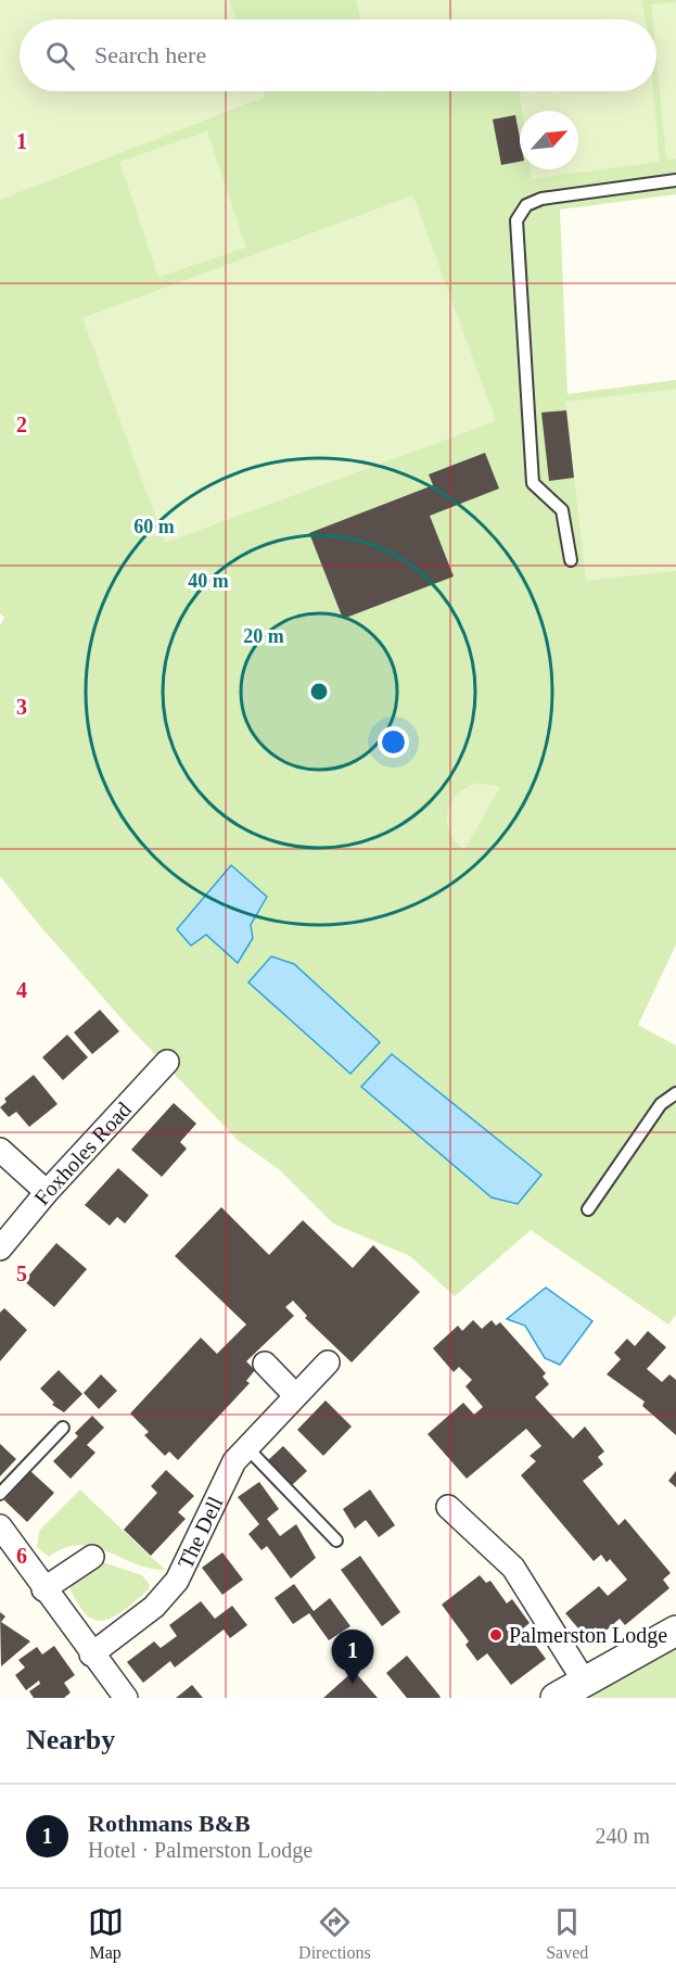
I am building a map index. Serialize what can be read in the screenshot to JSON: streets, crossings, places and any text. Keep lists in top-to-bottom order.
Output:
{
  "streets": {
    "street": ["Foxholes Road", "The Dell"]
  },
  "places": ["Palmerston Lodge"],
  "north": "top right",
  "page": {
    "search": "Search here",
    "pins": "1",
    "heading": "Nearby",
    "list": [
      {
        "mark": "1",
        "name": "Rothmans B&B",
        "note": "Hotel · Palmerston Lodge",
        "value": "240 m"
      }
    ],
    "nav": ["Map", "Directions", "Saved"]
  },
  "grid": {
    "rows": [
      "1",
      "2",
      "3",
      "4",
      "5",
      "6"
    ]
  },
  "rings": ["60 m", "40 m", "20 m"]
}
